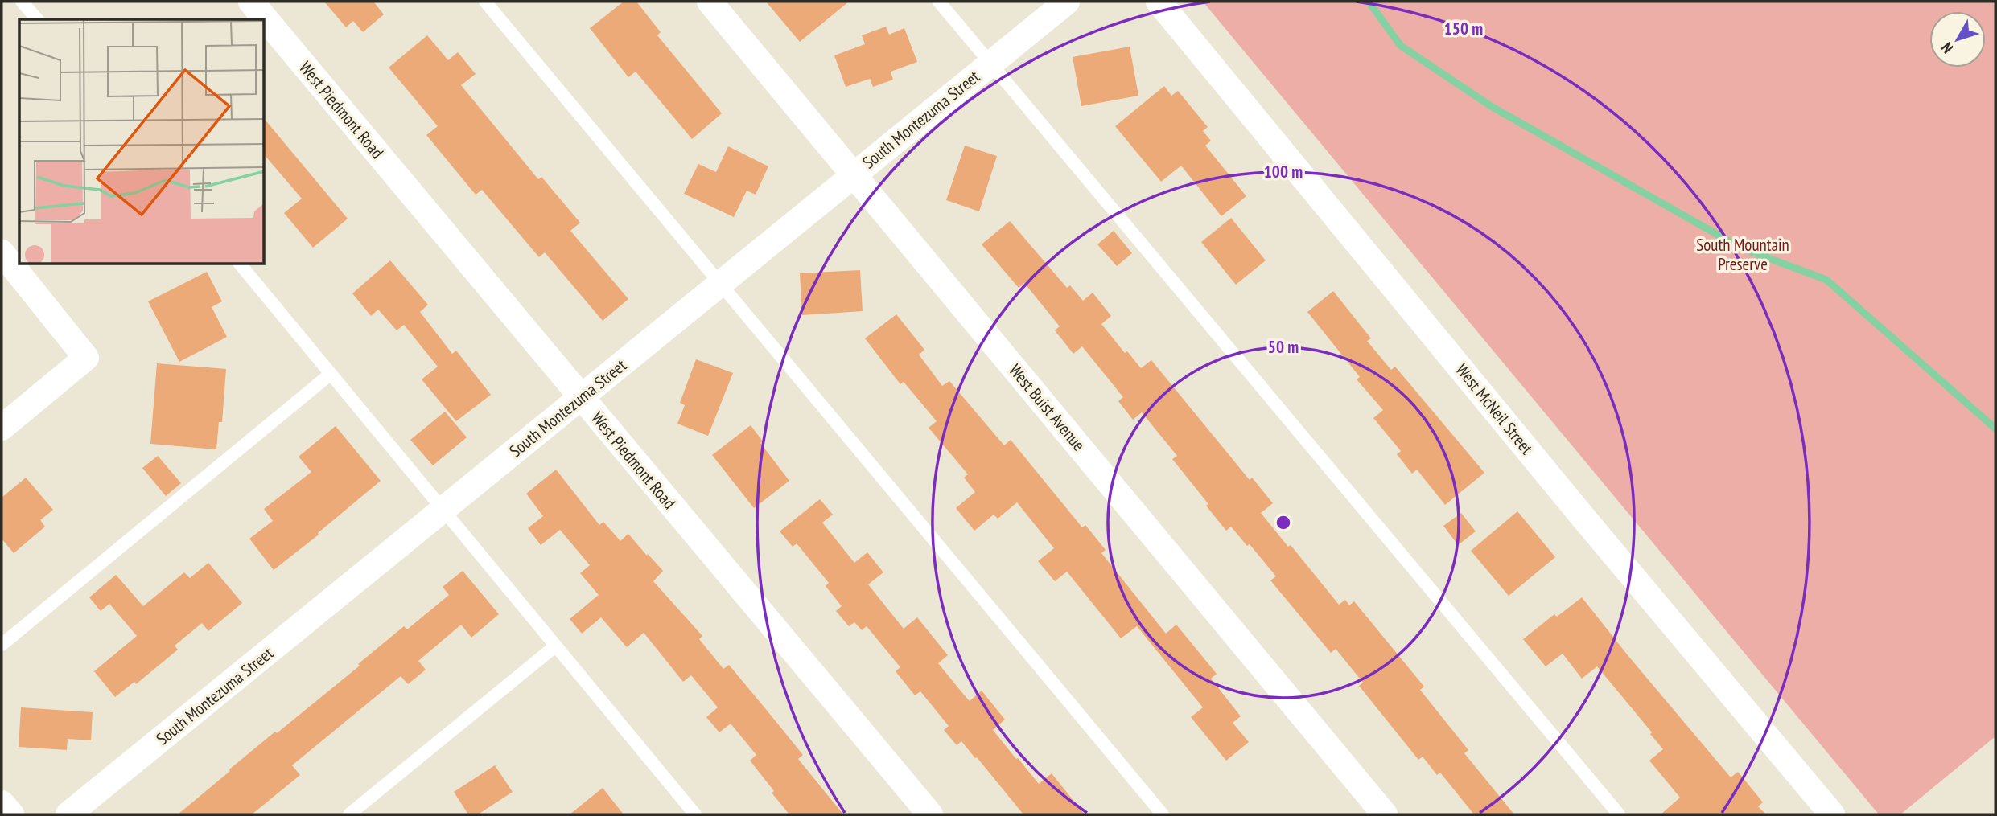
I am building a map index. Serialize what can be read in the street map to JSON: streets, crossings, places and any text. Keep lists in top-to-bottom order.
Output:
{
  "streets": {
    "street": [
      "West Piedmont Road",
      "South Montezuma Street",
      "West Buist Avenue",
      "West McNeil Street"
    ]
  },
  "crossings": [
    ["West Piedmont Road", "South Montezuma Street"],
    ["South Montezuma Street", "West Buist Avenue"]
  ],
  "parks": ["South Mountain Preserve"],
  "north": "bottom left",
  "rings": ["150 m", "100 m", "50 m"]
}
